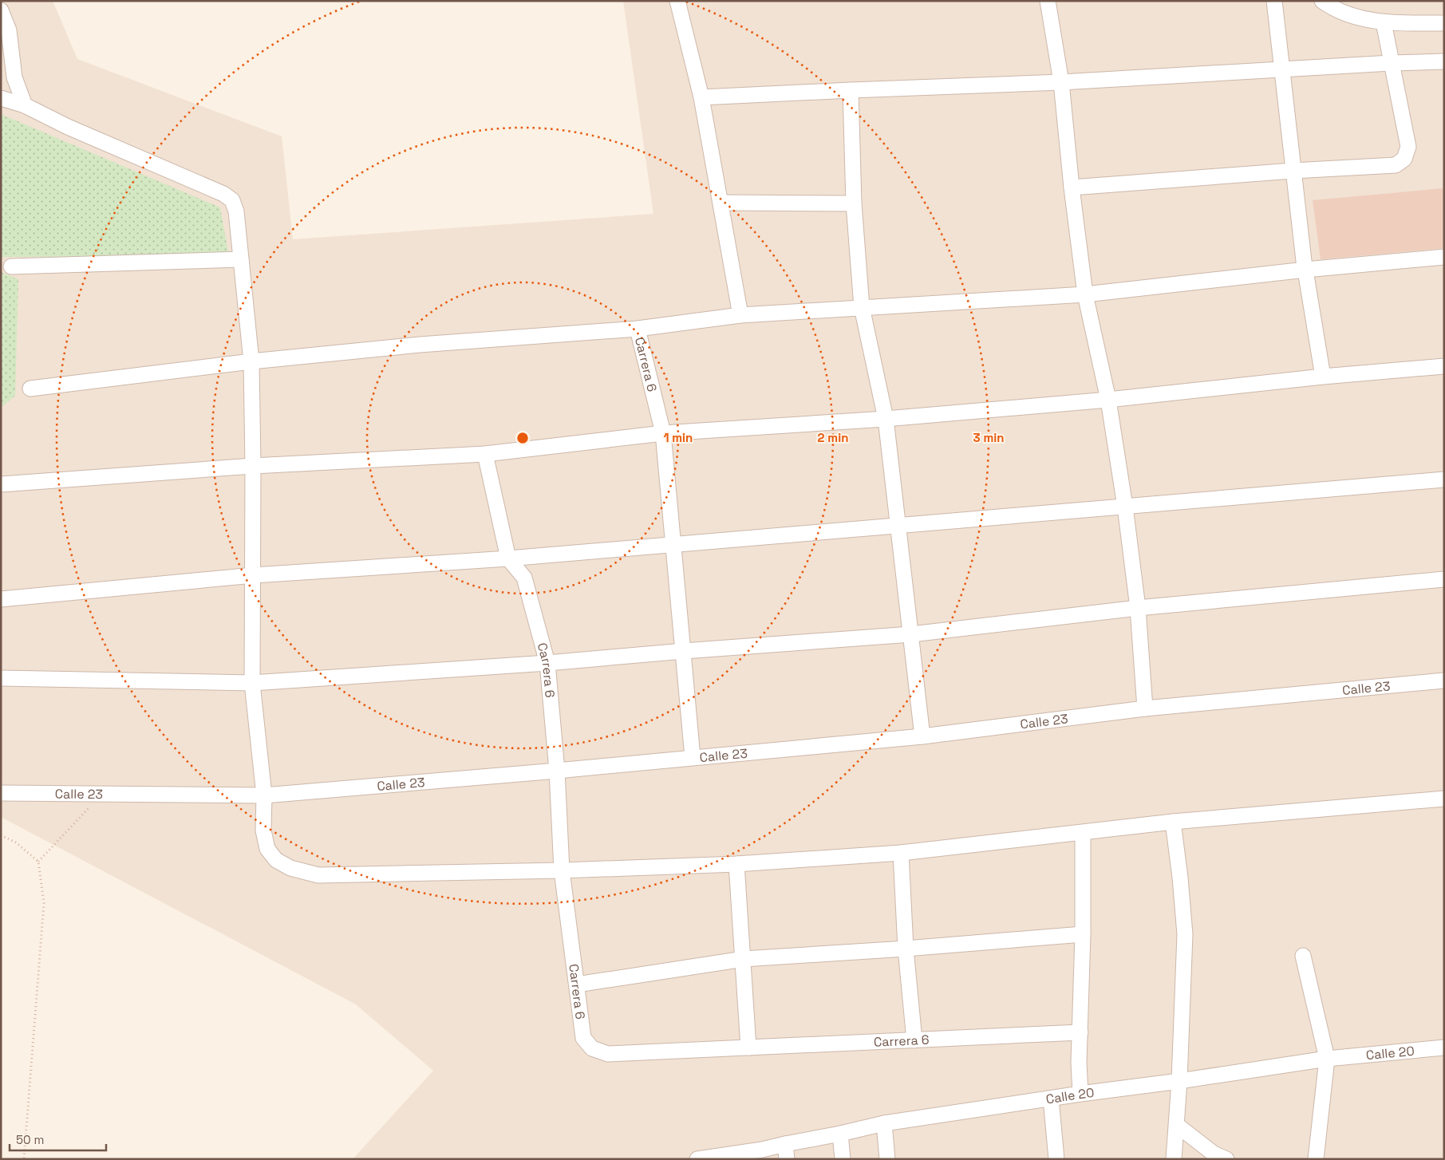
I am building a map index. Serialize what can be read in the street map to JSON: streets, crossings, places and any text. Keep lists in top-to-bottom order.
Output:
{
  "streets": {
    "street": ["Carrera 6", "Calle 23", "Calle 20"]
  },
  "crossings": [
    ["Carrera 6", "Calle 23"]
  ],
  "scale_bar": "50 m",
  "rings": ["1 min", "2 min", "3 min"]
}
